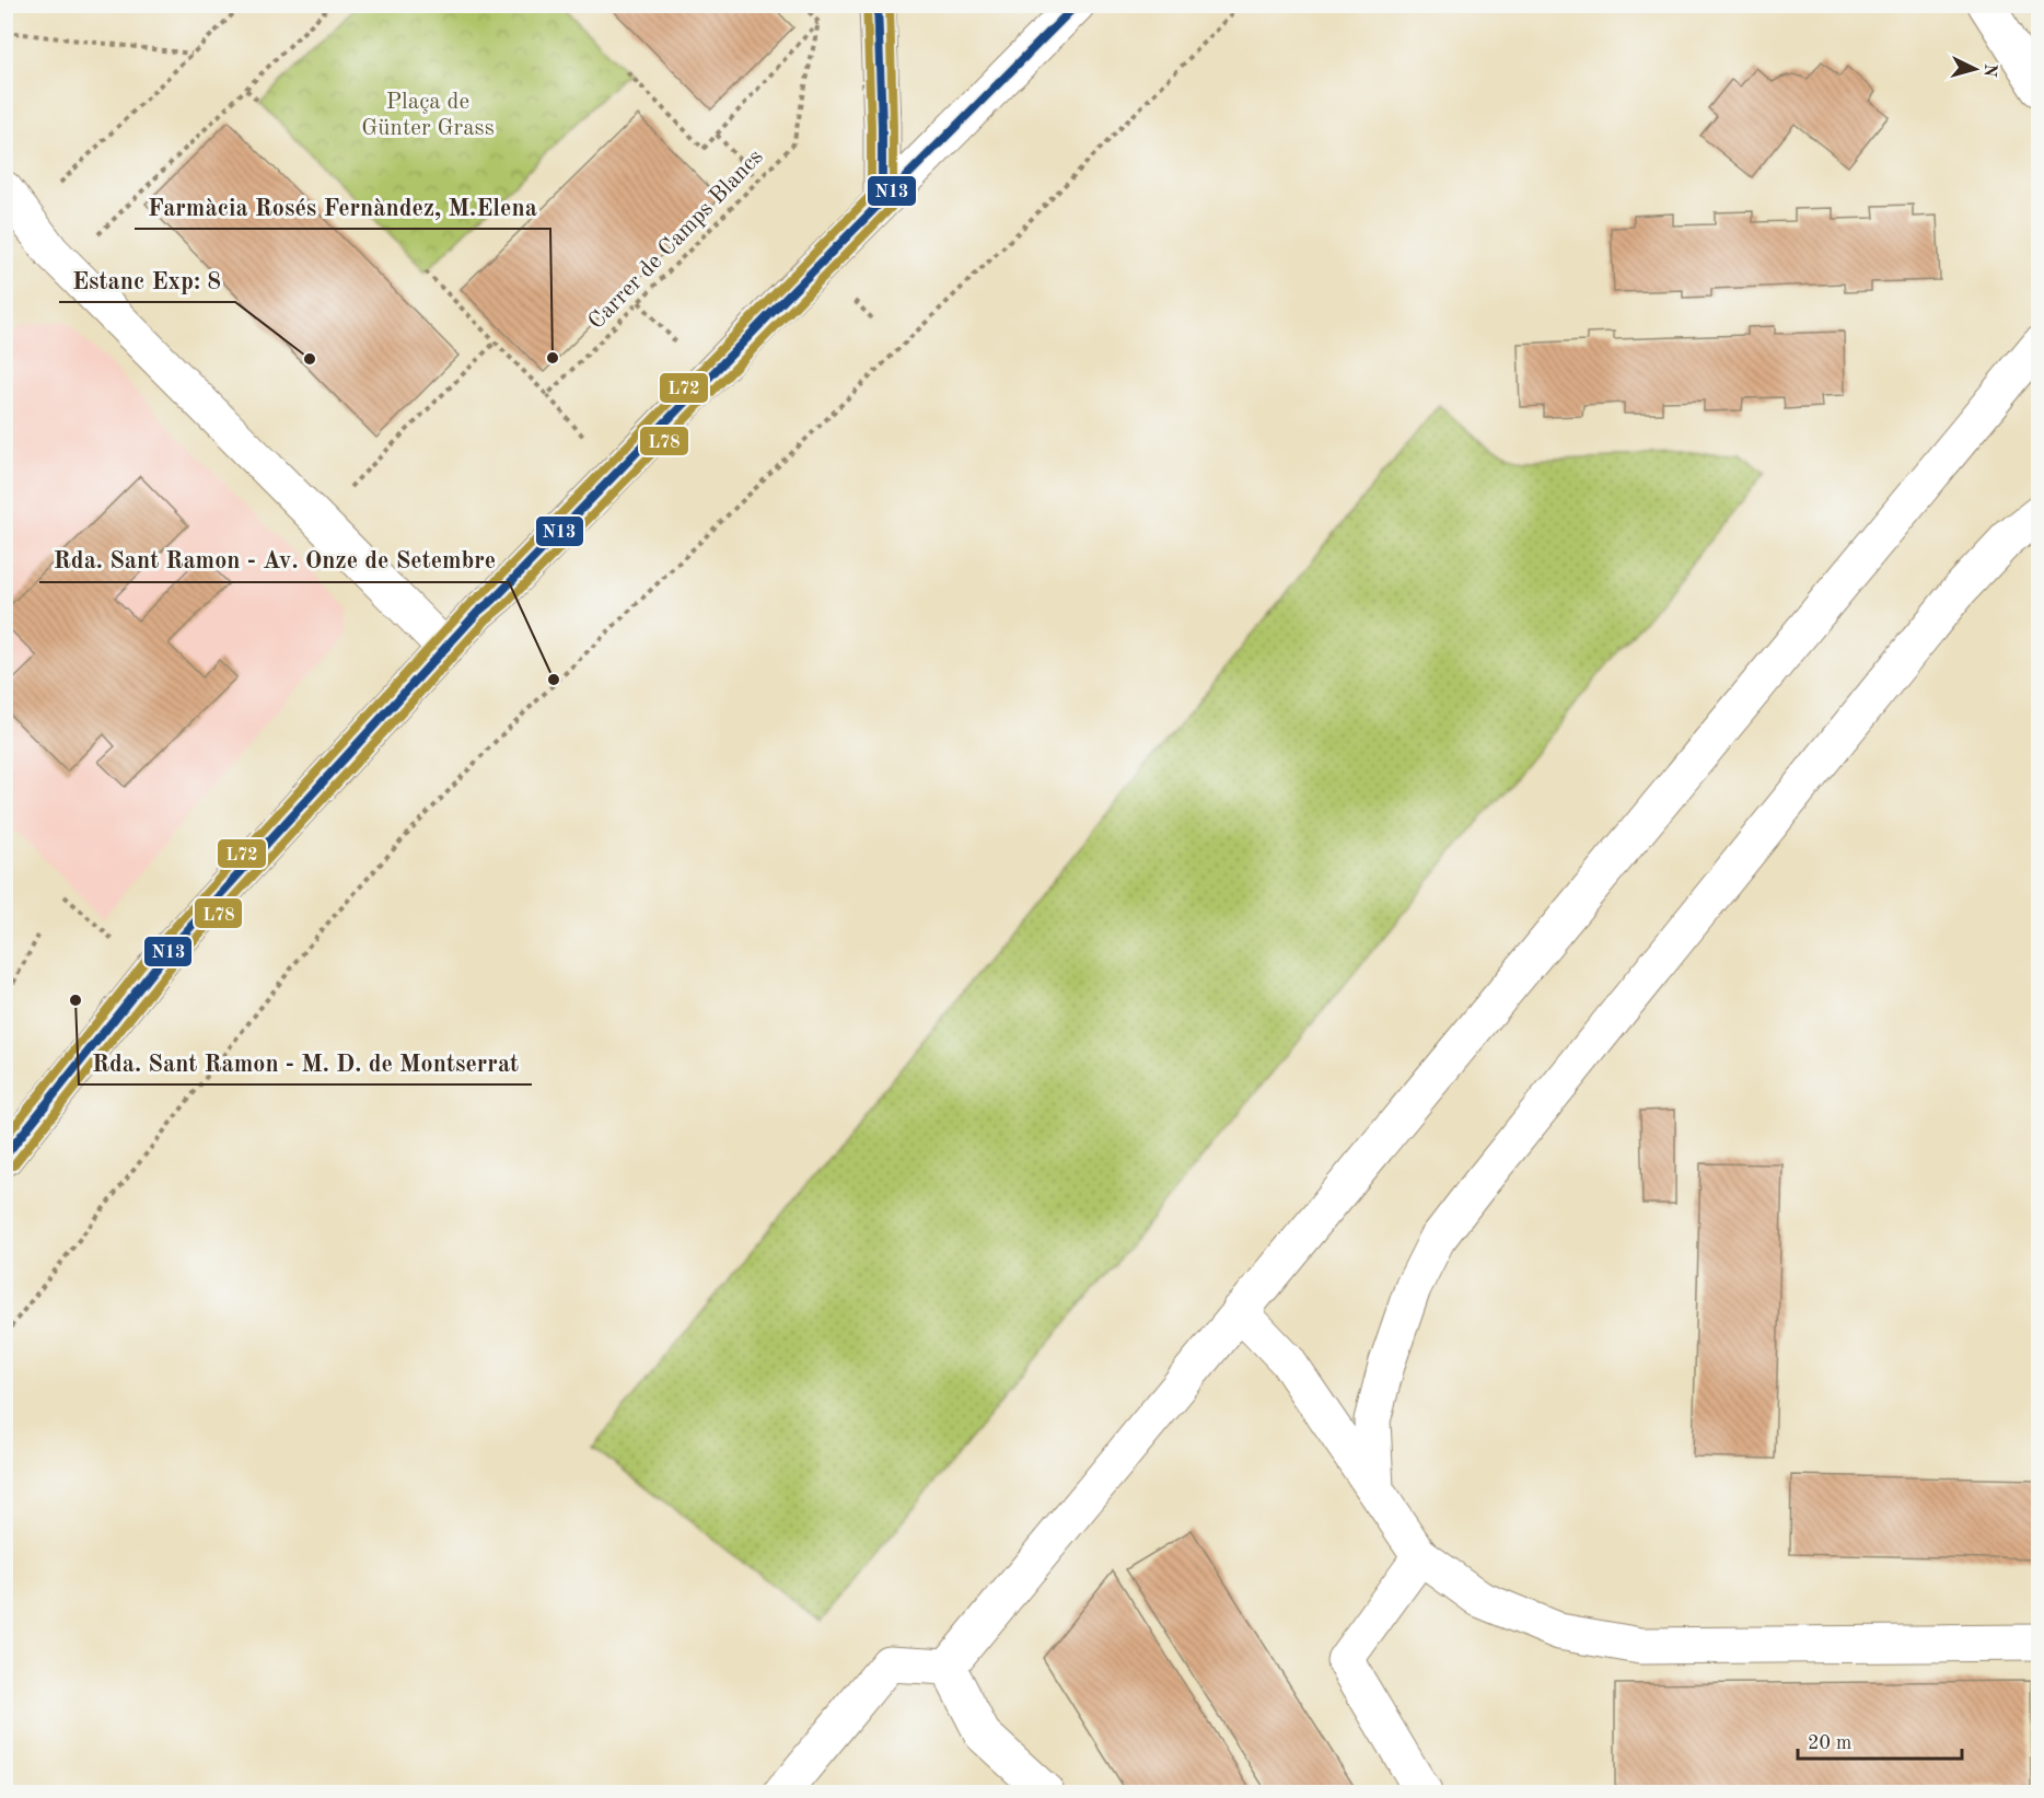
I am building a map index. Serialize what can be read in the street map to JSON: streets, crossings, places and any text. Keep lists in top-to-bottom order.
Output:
{
  "streets": {
    "path": ["Carrer de Camps Blancs"]
  },
  "parks": ["Plaça de Günter Grass"],
  "places": [
    "Farmàcia Rosés Fernàndez, M.Elena",
    "Estanc Exp: 8",
    "Rda. Sant Ramon - Av. Onze de Setembre",
    "Rda. Sant Ramon - M. D. de Montserrat"
  ],
  "lines": ["transit line N13", "transit line L78", "transit line L72"],
  "scale_bar": "20 m",
  "north": "right"
}
